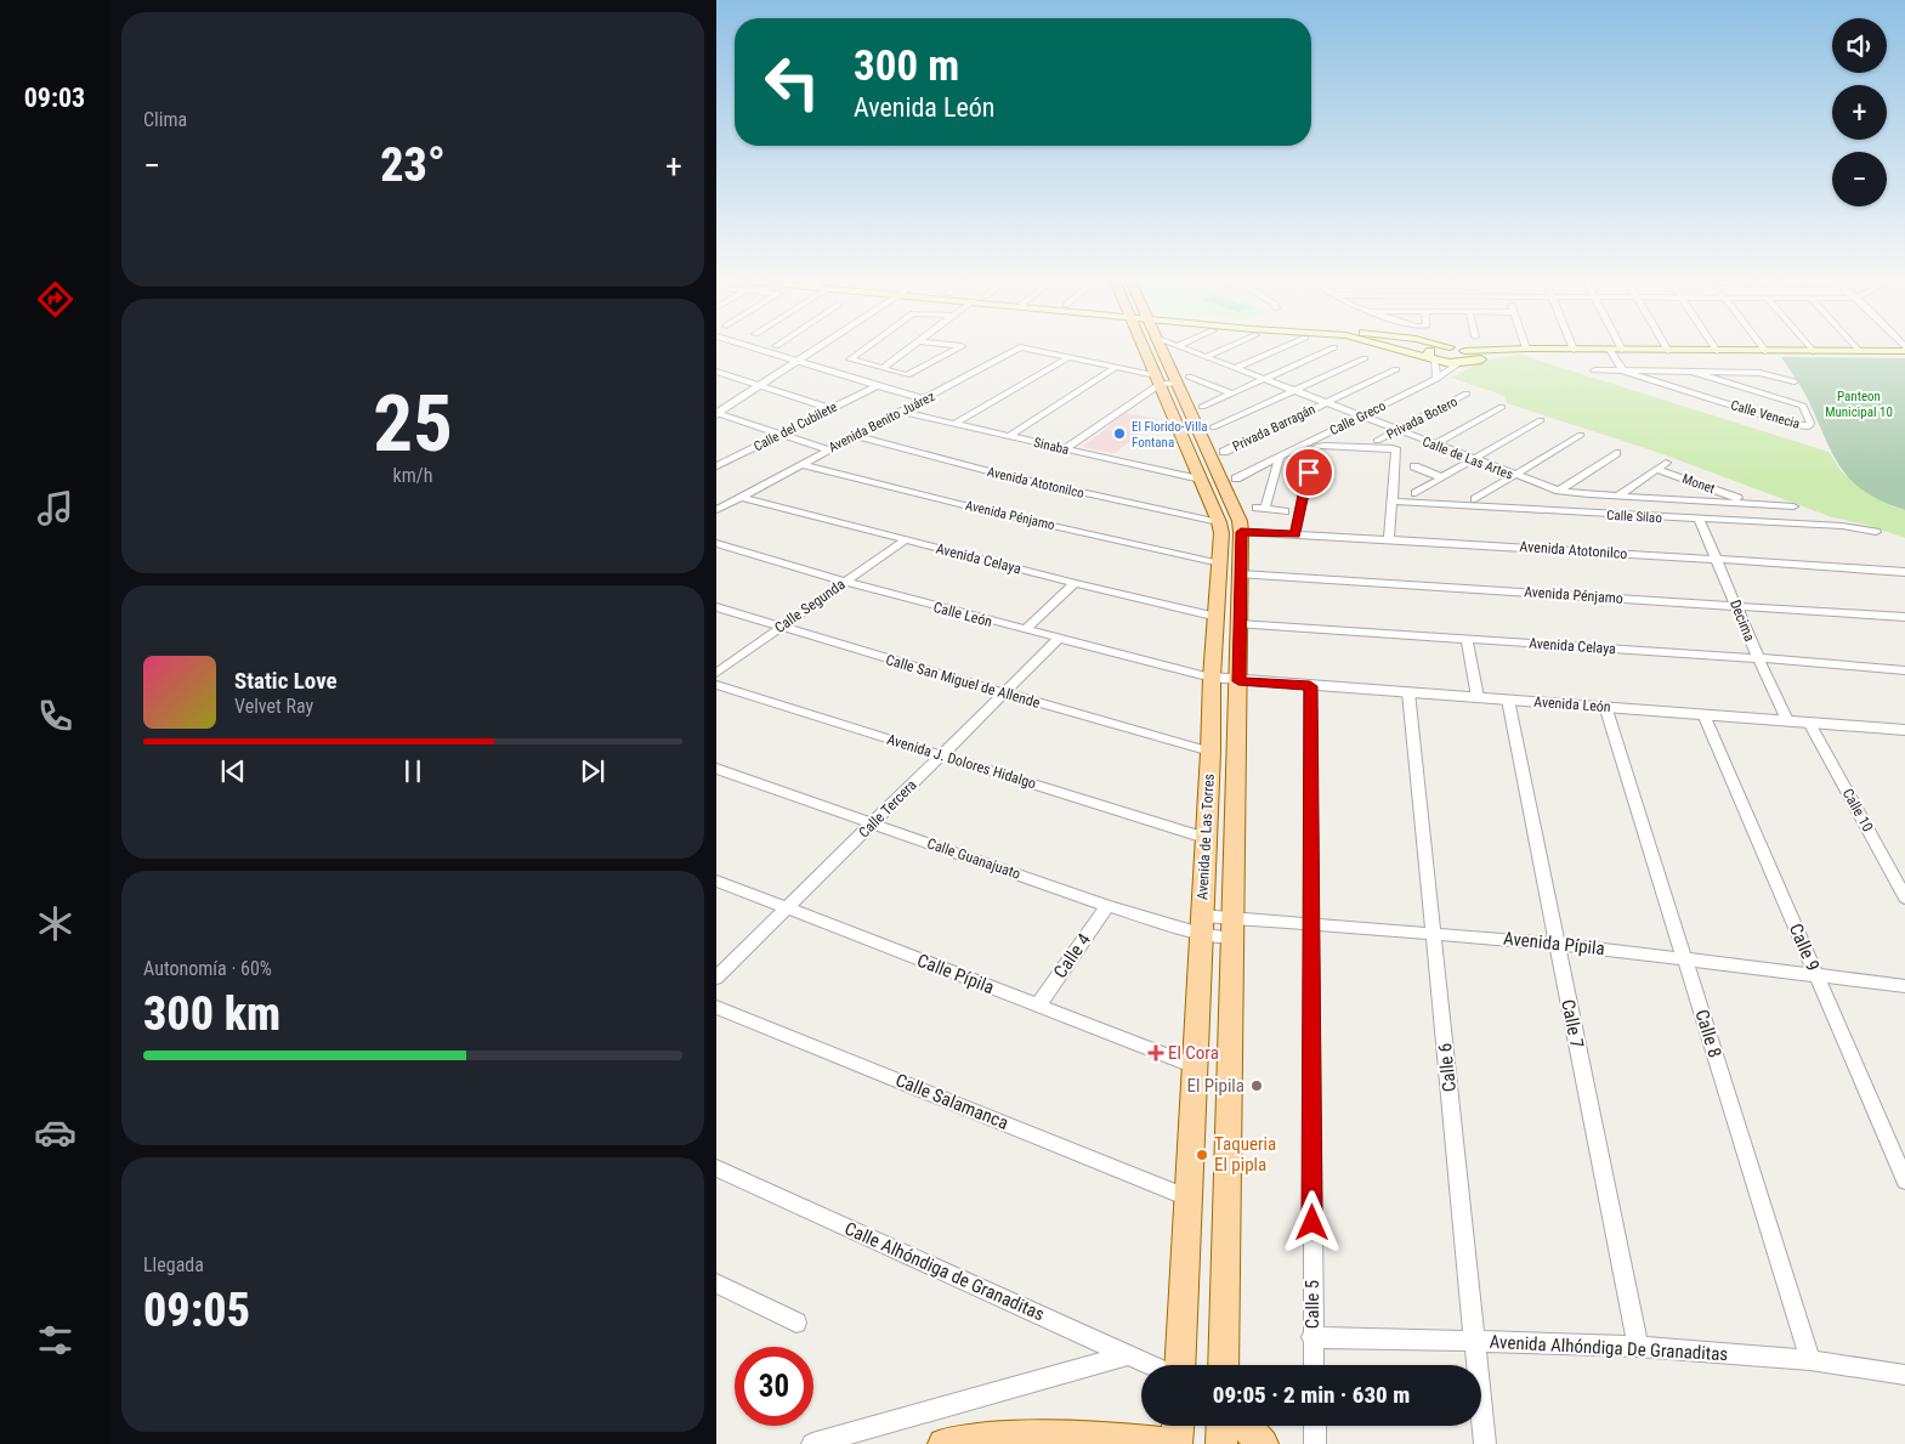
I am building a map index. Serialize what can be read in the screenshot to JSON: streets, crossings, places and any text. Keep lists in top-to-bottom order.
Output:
{
  "streets": {
    "main road": ["Avenida de Las Torres"],
    "street": [
      "Calle Venecia",
      "Calle Greco",
      "Privada Botero",
      "Avenida Benito Juárez",
      "Calle del Cubilete",
      "Privada Barragán",
      "Sinaba",
      "Calle de Las Artes",
      "Avenida Atotonilco",
      "Monet",
      "Avenida Pénjamo",
      "Calle Silao",
      "Avenida Celaya",
      "Calle Segunda",
      "Calle León",
      "Decima",
      "Calle San Miguel de Allende",
      "Avenida León",
      "Avenida J. Dolores Hidalgo",
      "Calle Tercera",
      "Calle 10",
      "Calle Guanajuato",
      "Avenida Pípila",
      "Calle 9",
      "Calle 4",
      "Calle Pípila",
      "Calle 7",
      "Calle 8",
      "Calle 6",
      "Calle Salamanca",
      "Calle Alhóndiga de Granaditas",
      "Calle 5",
      "Avenida Alhóndiga De Granaditas"
    ]
  },
  "crossings": [
    ["Calle Greco", "Calle de Las Artes"],
    ["Privada Botero", "Calle de Las Artes"],
    ["Avenida Benito Juárez", "Sinaba"],
    ["Avenida Benito Juárez", "Avenida Atotonilco"],
    ["Avenida Benito Juárez", "Avenida Pénjamo"],
    ["Avenida Benito Juárez", "Avenida Celaya"],
    ["Avenida Benito Juárez", "Avenida de Las Torres"],
    ["Privada Barragán", "Calle de Las Artes"],
    ["Sinaba", "Avenida de Las Torres"],
    ["Calle de Las Artes", "Monet"],
    ["Avenida Atotonilco", "Decima"],
    ["Avenida Atotonilco", "Avenida de Las Torres"],
    ["Avenida Pénjamo", "Decima"],
    ["Avenida Pénjamo", "Avenida de Las Torres"],
    ["Calle Silao", "Decima"],
    ["Avenida Celaya", "Calle Segunda"],
    ["Avenida Celaya", "Decima"],
    ["Avenida Celaya", "Avenida de Las Torres"],
    ["Calle Segunda", "Calle León"],
    ["Calle Segunda", "Calle San Miguel de Allende"],
    ["Calle León", "Avenida León"],
    ["Calle León", "Calle Tercera"],
    ["Calle León", "Avenida de Las Torres"],
    ["Decima", "Avenida León"],
    ["Calle San Miguel de Allende", "Calle Tercera"],
    ["Calle San Miguel de Allende", "Avenida de Las Torres"],
    ["Avenida León", "Calle 10"],
    ["Avenida León", "Avenida de Las Torres"],
    ["Avenida León", "Calle 9"],
    ["Avenida León", "Calle 7"],
    ["Avenida León", "Calle 8"],
    ["Avenida León", "Calle 6"],
    ["Avenida León", "Calle 5"],
    ["Avenida J. Dolores Hidalgo", "Calle Tercera"],
    ["Avenida J. Dolores Hidalgo", "Avenida de Las Torres"],
    ["Calle Tercera", "Calle Guanajuato"],
    ["Calle Tercera", "Calle Pípila"],
    ["Avenida de Las Torres", "Calle Guanajuato"],
    ["Avenida de Las Torres", "Avenida Pípila"],
    ["Avenida de Las Torres", "Calle Pípila"],
    ["Avenida de Las Torres", "Calle Salamanca"],
    ["Calle Guanajuato", "Avenida Pípila"],
    ["Calle Guanajuato", "Calle 4"],
    ["Avenida Pípila", "Calle 9"],
    ["Avenida Pípila", "Calle 7"],
    ["Avenida Pípila", "Calle 8"],
    ["Avenida Pípila", "Calle 6"],
    ["Avenida Pípila", "Calle 5"],
    ["Calle 4", "Calle Pípila"],
    ["Calle 7", "Avenida Alhóndiga De Granaditas"],
    ["Calle 8", "Avenida Alhóndiga De Granaditas"],
    ["Calle 6", "Avenida Alhóndiga De Granaditas"],
    ["Calle 5", "Avenida Alhóndiga De Granaditas"]
  ],
  "parks": ["Panteon Municipal 10"],
  "places": {
    "other": ["El Florido-Villa Fontana", "El Pipila", "Taqueria El pipla"],
    "health": ["El Cora"]
  },
  "page": {
    "tabs": "09:03",
    "tile": [
      "Clima",
      ["25", "km/h"],
      ["Autonomía · 60%", "300 km"],
      ["Llegada", "09:05"]
    ],
    "map_buttons": ["+", "−"],
    "turn": ["300 m", "Avenida León"],
    "heat": ["−", "23°", "+"],
    "song": ["Static Love", "Velvet Ray"],
    "limit": "30",
    "trip": "09:05 · 2 min · 630 m"
  }
}
